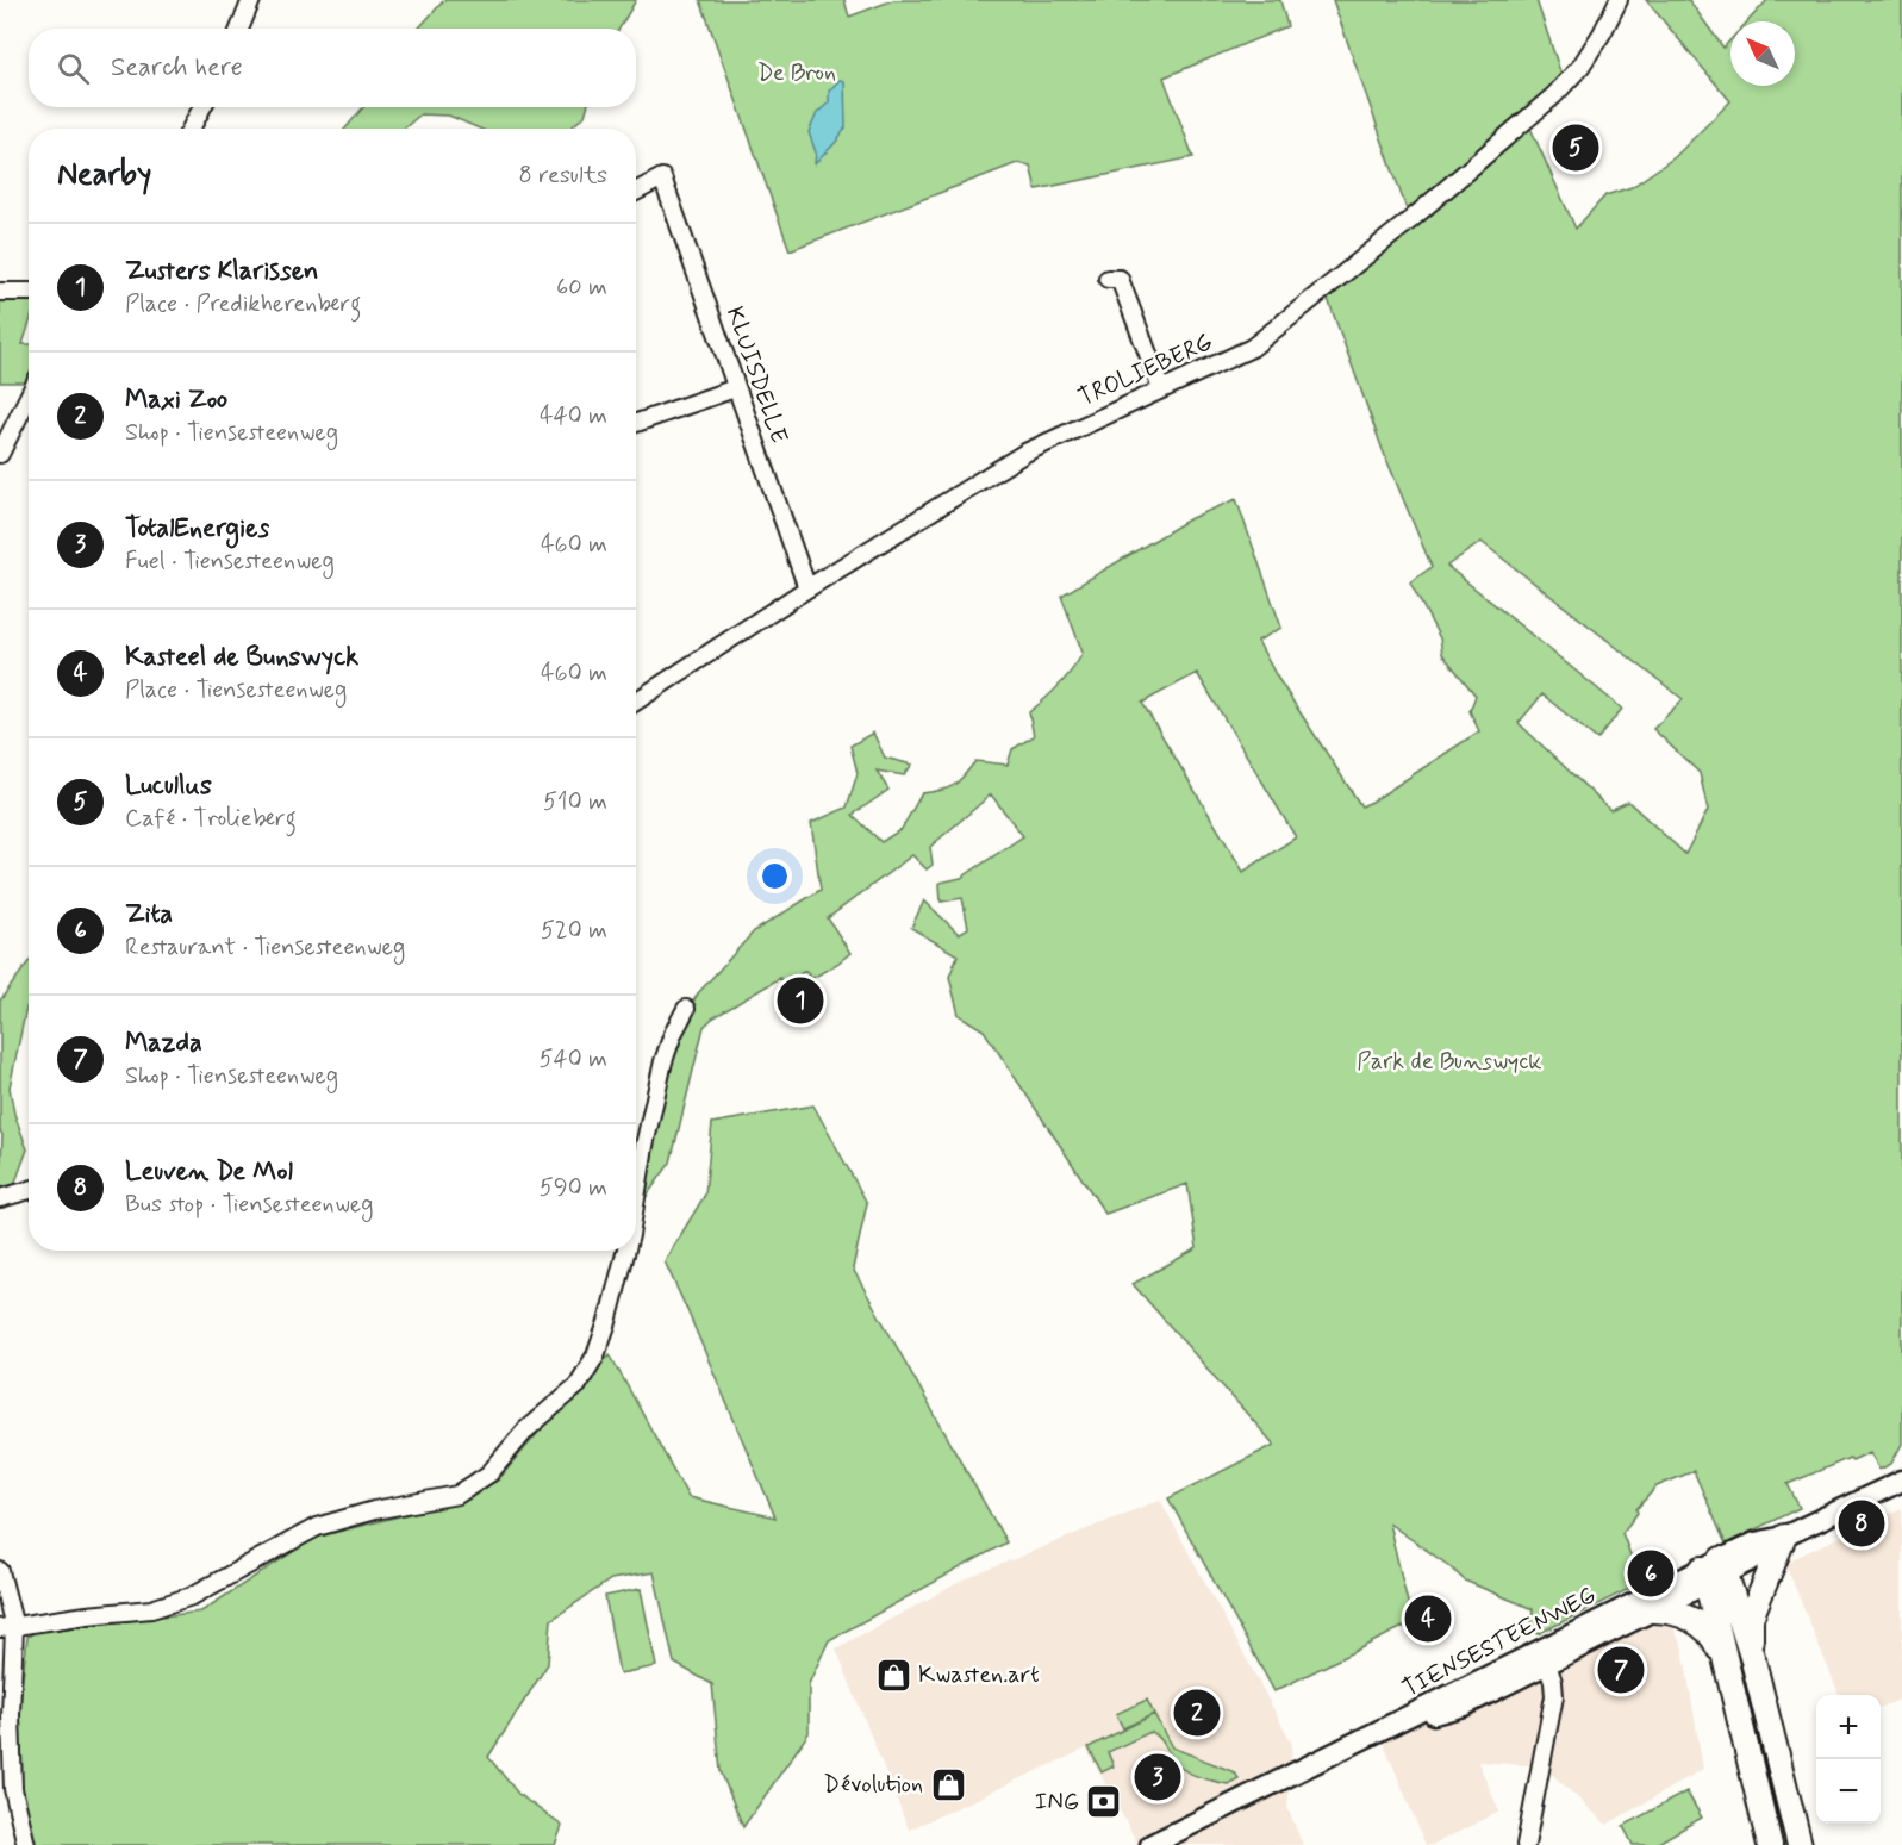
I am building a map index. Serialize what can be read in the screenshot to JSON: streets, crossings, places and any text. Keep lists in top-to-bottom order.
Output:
{
  "streets": {
    "main road": ["TIENSESTEENWEG"],
    "street": ["TROLIEBERG", "KLUISDELLE"]
  },
  "crossings": [
    ["TROLIEBERG", "KLUISDELLE"]
  ],
  "parks": ["De Bron", "Park de Bunswyck"],
  "places": {
    "shop": ["Kwasten.art", "Dévolution"],
    "bank": ["ING"]
  },
  "north": "top left",
  "page": {
    "search": "Search here",
    "pins": [
      "5",
      "1",
      "8",
      "6",
      "4",
      "7",
      "2",
      "3"
    ],
    "heading": ["Nearby", "8 results"],
    "list": [
      {
        "mark": "1",
        "name": "Zusters Klarissen",
        "note": "Place · Predikherenberg",
        "value": "60 m"
      },
      {
        "mark": "2",
        "name": "Maxi Zoo",
        "note": "Shop · Tiensesteenweg",
        "value": "440 m"
      },
      {
        "mark": "3",
        "name": "TotalEnergies",
        "note": "Fuel · Tiensesteenweg",
        "value": "460 m"
      },
      {
        "mark": "4",
        "name": "Kasteel de Bunswyck",
        "note": "Place · Tiensesteenweg",
        "value": "460 m"
      },
      {
        "mark": "5",
        "name": "Lucullus",
        "note": "Café · Trolieberg",
        "value": "510 m"
      },
      {
        "mark": "6",
        "name": "Zita",
        "note": "Restaurant · Tiensesteenweg",
        "value": "520 m"
      },
      {
        "mark": "7",
        "name": "Mazda",
        "note": "Shop · Tiensesteenweg",
        "value": "540 m"
      },
      {
        "mark": "8",
        "name": "Leuven De Mol",
        "note": "Bus stop · Tiensesteenweg",
        "value": "590 m"
      }
    ],
    "map_buttons": ["+", "−"]
  }
}
